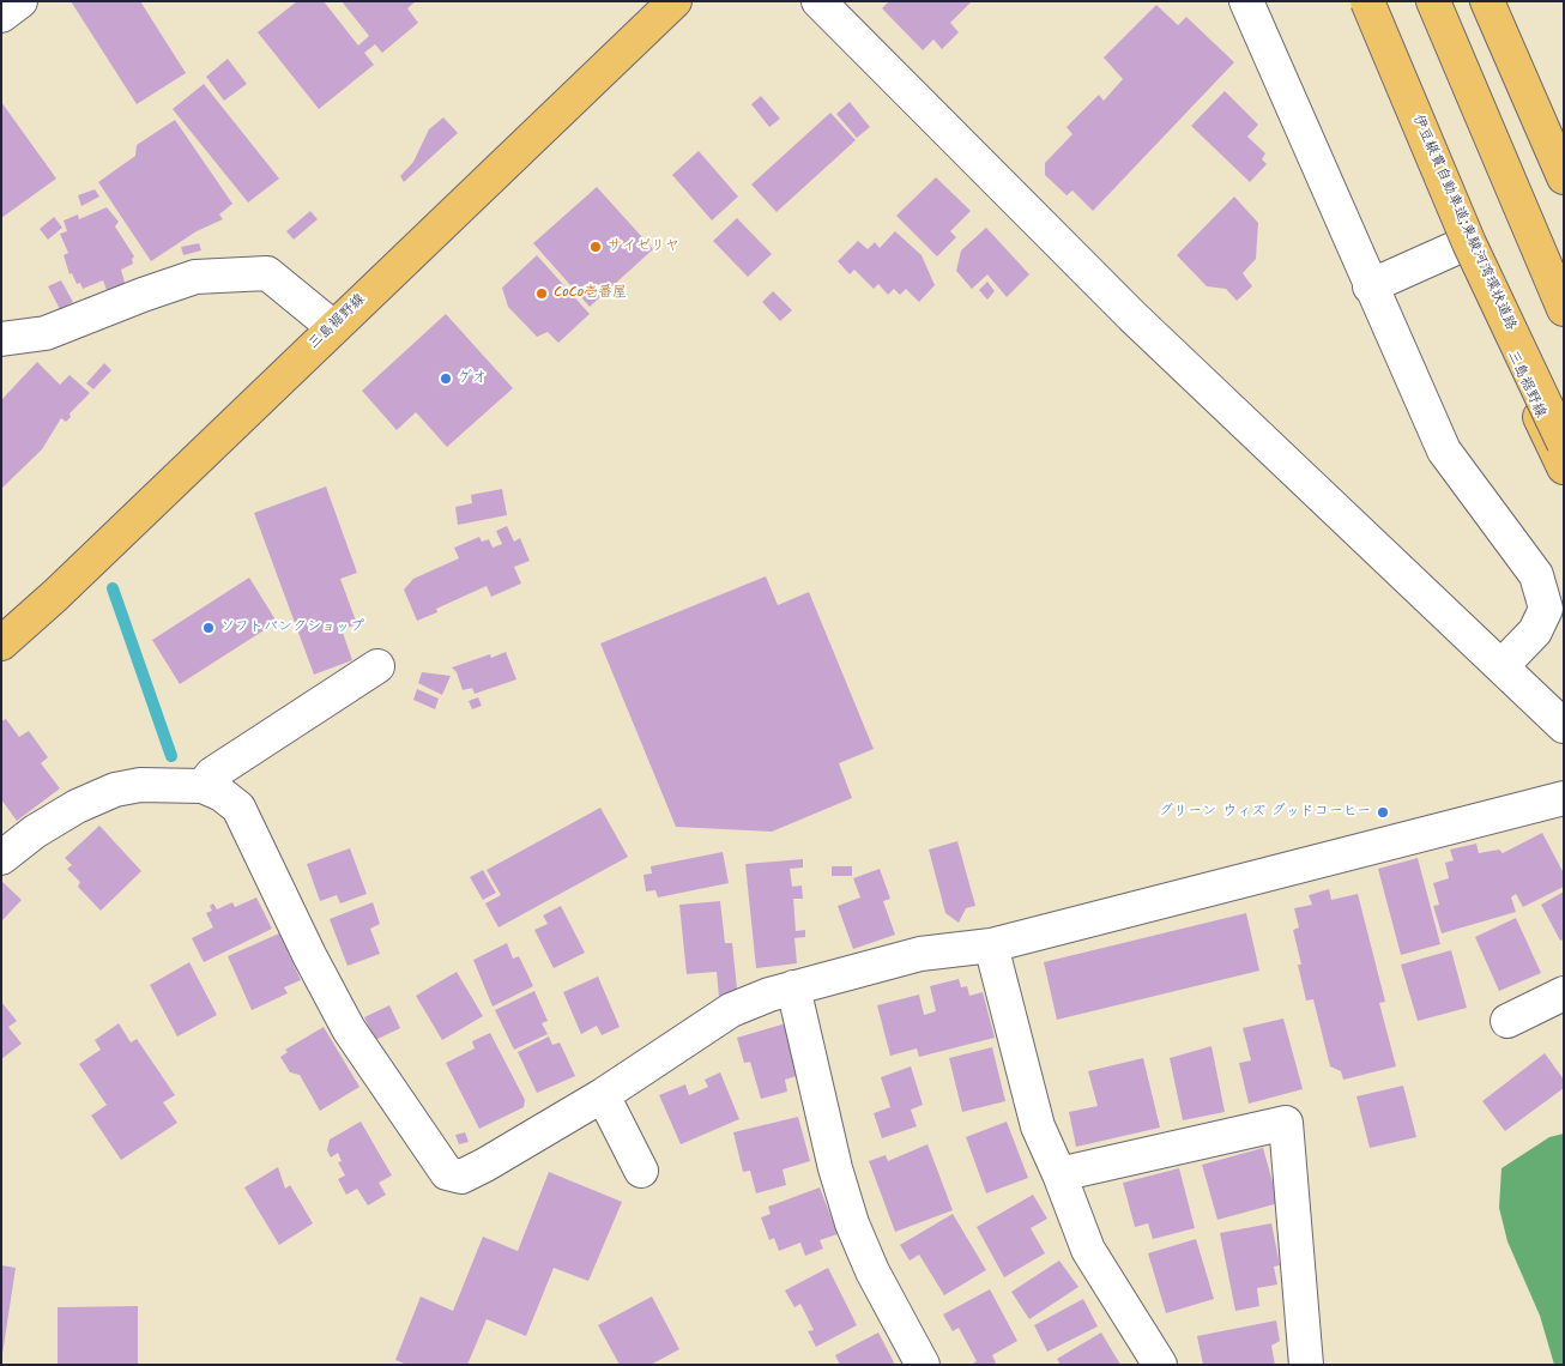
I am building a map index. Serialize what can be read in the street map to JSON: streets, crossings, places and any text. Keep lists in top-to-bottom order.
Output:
{
  "streets": {
    "main road": ["伊豆縦貫自動車道;東駿河湾環状道路", "三島裾野線"]
  },
  "crossings": [
    ["伊豆縦貫自動車道;東駿河湾環状道路", "三島裾野線"]
  ],
  "places": [
    "サイゼリヤ",
    "CoCo壱番屋",
    "ゲオ",
    "ソフトバンクショップ",
    "グリーン ウィズ グッドコーヒー"
  ]
}
